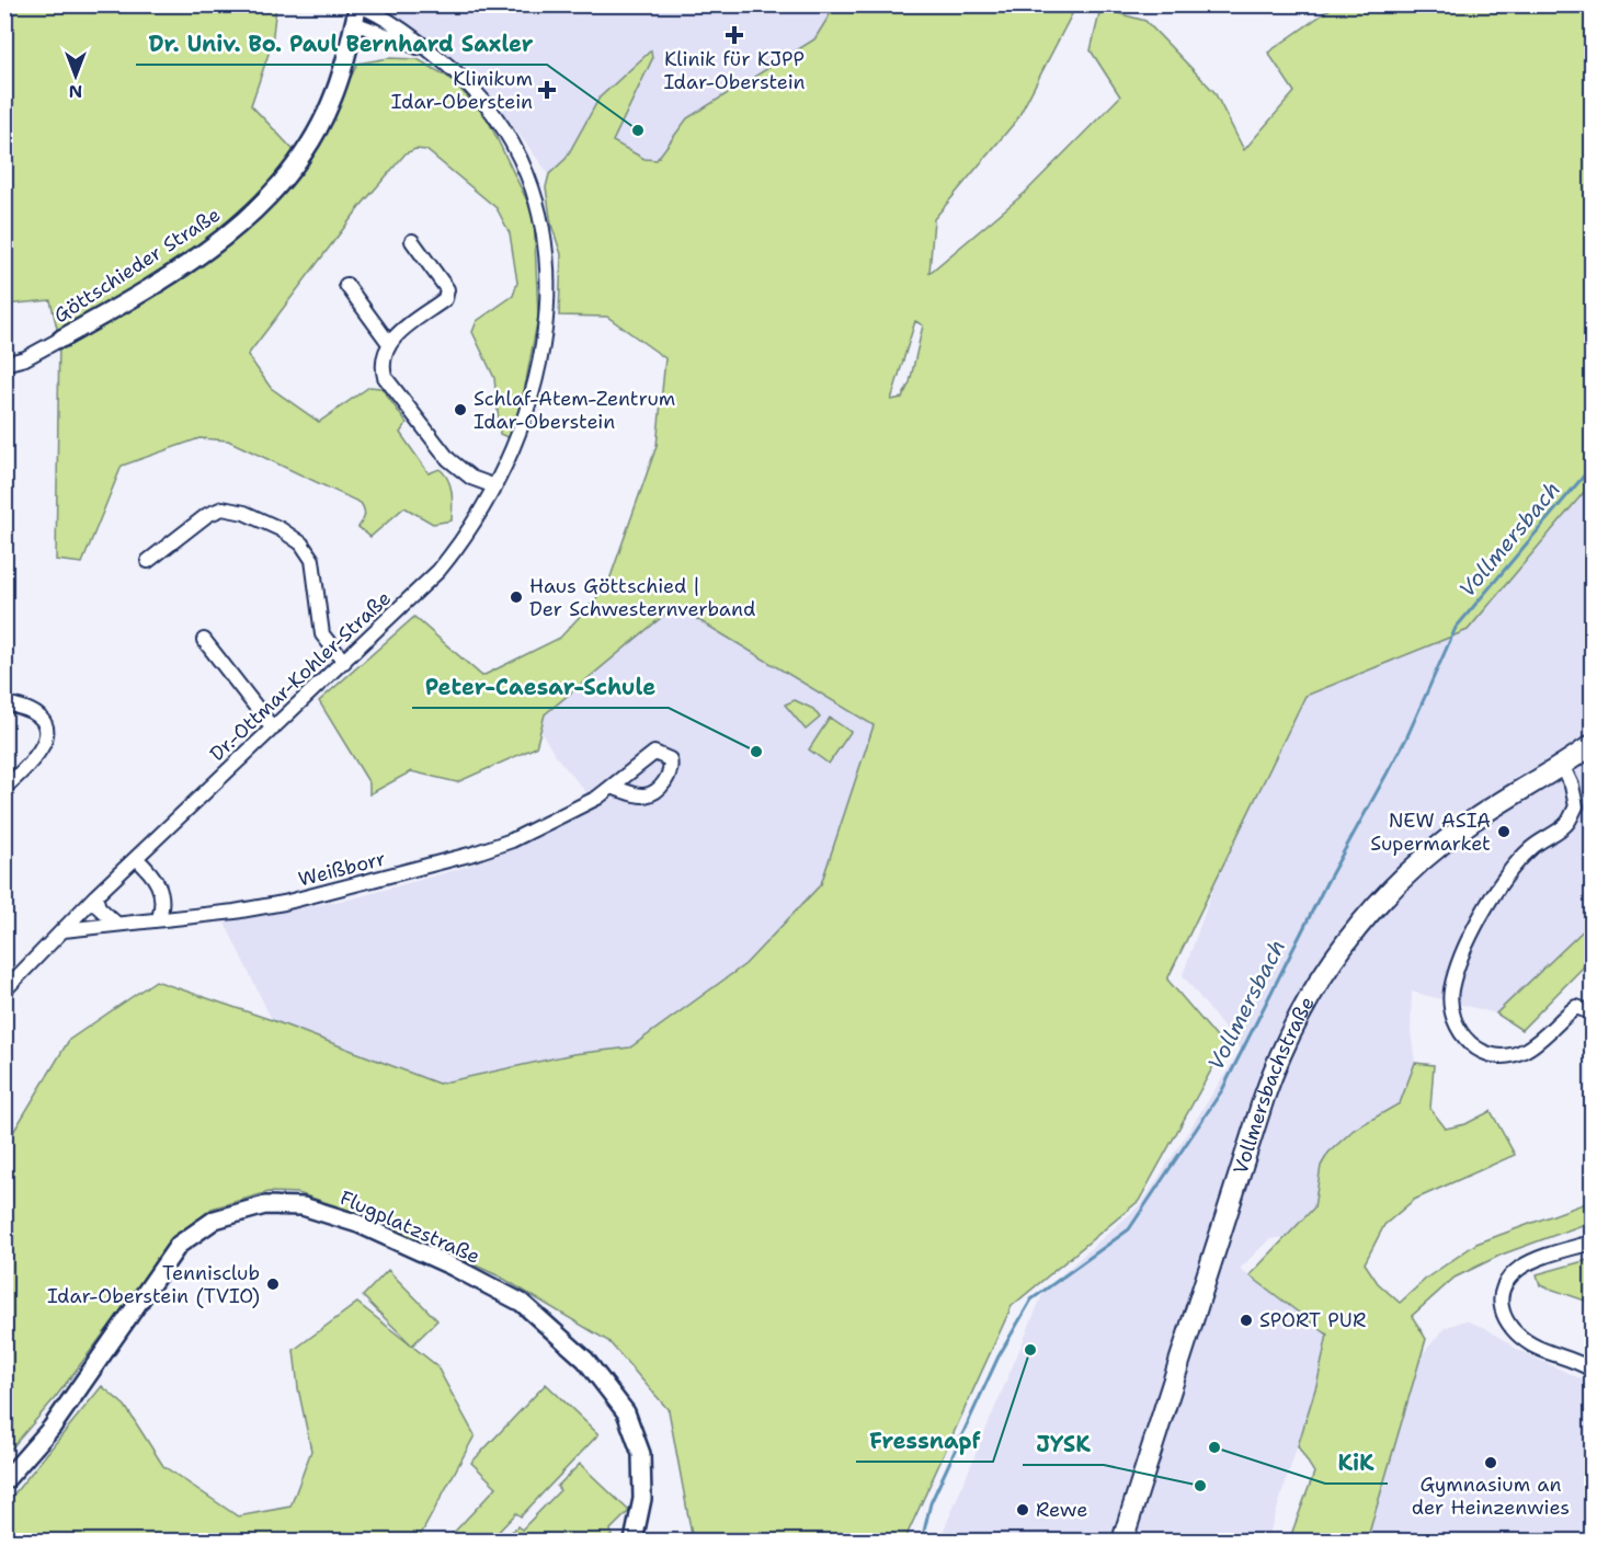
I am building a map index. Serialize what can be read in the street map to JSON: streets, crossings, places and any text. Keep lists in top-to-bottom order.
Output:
{
  "streets": {
    "main road": ["Vollmersbachstraße"],
    "street": [
      "Göttschieder Straße",
      "Dr.-Ottmar-Kohler-Straße",
      "Weißborr",
      "Flugplatzstraße"
    ]
  },
  "crossings": [
    ["Göttschieder Straße", "Dr.-Ottmar-Kohler-Straße"],
    ["Dr.-Ottmar-Kohler-Straße", "Weißborr"]
  ],
  "water": ["Vollmersbach"],
  "places": {
    "health": ["Klinik für KJPP Idar-Oberstein", "Klinikum Idar-Oberstein"],
    "other": [
      "Dr. Univ. Bo. Paul Bernhard Saxler",
      "Schlaf-Atem-Zentrum Idar-Oberstein",
      "Haus Göttschied | Der Schwesternverband",
      "Peter-Caesar-Schule",
      "NEW ASIA Supermarket",
      "Tennisclub Idar-Oberstein (TVIO)",
      "SPORT PUR",
      "Fressnapf",
      "KiK",
      "Gymnasium an der Heinzenwies",
      "JYSK",
      "Rewe"
    ]
  },
  "north": "bottom"
}
